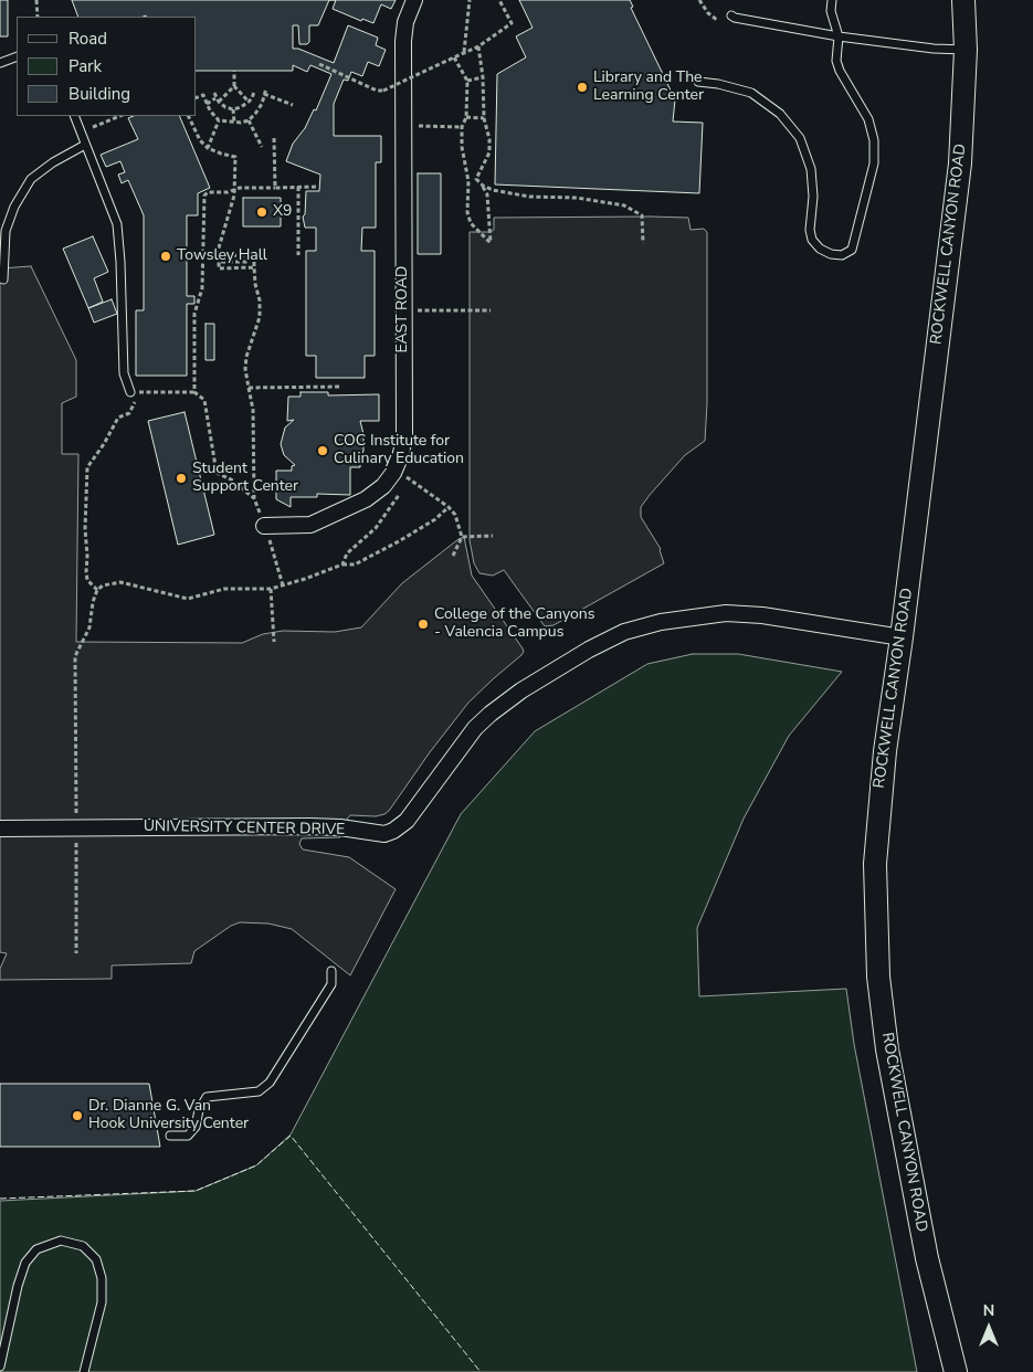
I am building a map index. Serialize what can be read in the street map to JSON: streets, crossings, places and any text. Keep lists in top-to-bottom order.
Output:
{
  "streets": {
    "street": ["ROCKWELL CANYON ROAD", "EAST ROAD", "UNIVERSITY CENTER DRIVE"]
  },
  "crossings": [
    ["ROCKWELL CANYON ROAD", "UNIVERSITY CENTER DRIVE"]
  ],
  "places": [
    "Library and The Learning Center",
    "X9",
    "Towsley Hall",
    "COC Institute for Culinary Education",
    "Student Support Center",
    "College of the Canyons - Valencia Campus",
    "Dr. Dianne G. Van Hook University Center"
  ],
  "legend": ["Road", "Park", "Building"],
  "north": "top"
}
